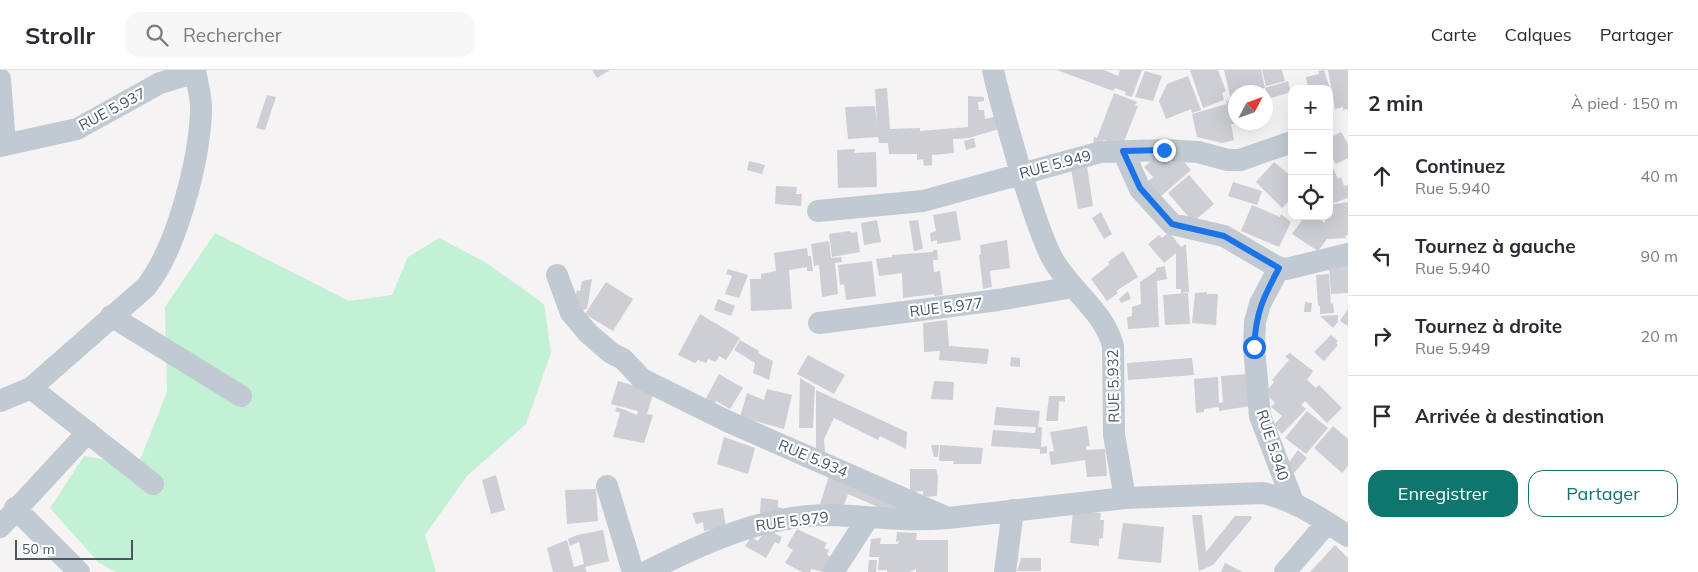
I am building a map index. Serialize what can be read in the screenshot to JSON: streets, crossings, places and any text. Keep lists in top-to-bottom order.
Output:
{
  "streets": {
    "street": [
      "RUE 5.937",
      "RUE 5.949",
      "RUE 5.977",
      "RUE 5.932",
      "RUE 5.940",
      "RUE 5.934",
      "RUE 5.979"
    ]
  },
  "crossings": [
    ["RUE 5.949", "RUE 5.932"],
    ["RUE 5.977", "RUE 5.932"],
    ["RUE 5.934", "RUE 5.979"]
  ],
  "scale_bar": "50 m",
  "north": "top right",
  "page": {
    "header": "Strollr",
    "search": "Rechercher",
    "nav": ["Carte", "Calques", "Partager"],
    "heading": ["2 min", "À pied · 150 m"],
    "map_buttons": ["+", "−"],
    "list": [
      ["Continuez", "Rue 5.940", "40 m"],
      ["Tournez à gauche", "Rue 5.940", "90 m"],
      ["Tournez à droite", "Rue 5.949", "20 m"],
      "Arrivée à destination"
    ],
    "buttons": ["Enregistrer", "Partager"],
    "scale": "50 m"
  }
}
